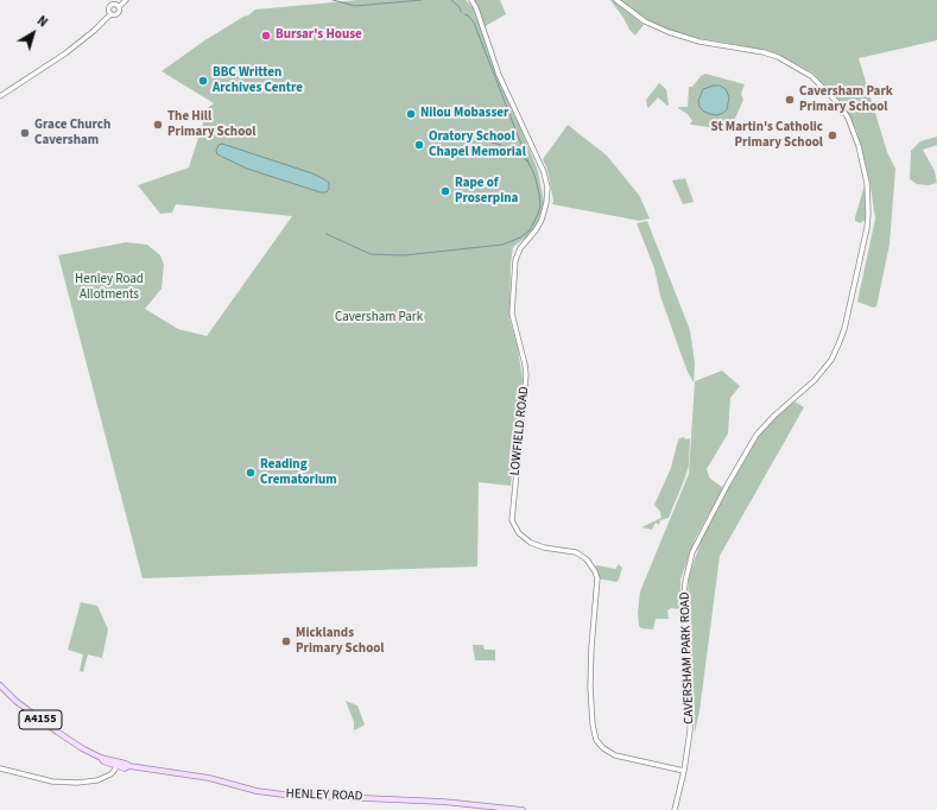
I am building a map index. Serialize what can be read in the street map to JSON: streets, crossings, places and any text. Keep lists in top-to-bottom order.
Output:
{
  "streets": {
    "main road": ["A4155", "HENLEY ROAD"],
    "street": ["LOWFIELD ROAD", "CAVERSHAM PARK ROAD"]
  },
  "crossings": [
    ["LOWFIELD ROAD", "CAVERSHAM PARK ROAD"],
    ["A4155", "HENLEY ROAD"]
  ],
  "parks": ["Henley Road Allotments", "Caversham Park"],
  "places": [
    "Bursar's House",
    "BBC Written Archives Centre",
    "Caversham Park Primary School",
    "Nilou Mobasser",
    "The Hill Primary School",
    "Grace Church Caversham",
    "St Martin's Catholic Primary School",
    "Oratory School Chapel Memorial",
    "Rape of Proserpina",
    "Reading Crematorium",
    "Micklands Primary School"
  ],
  "north": "top right"
}
